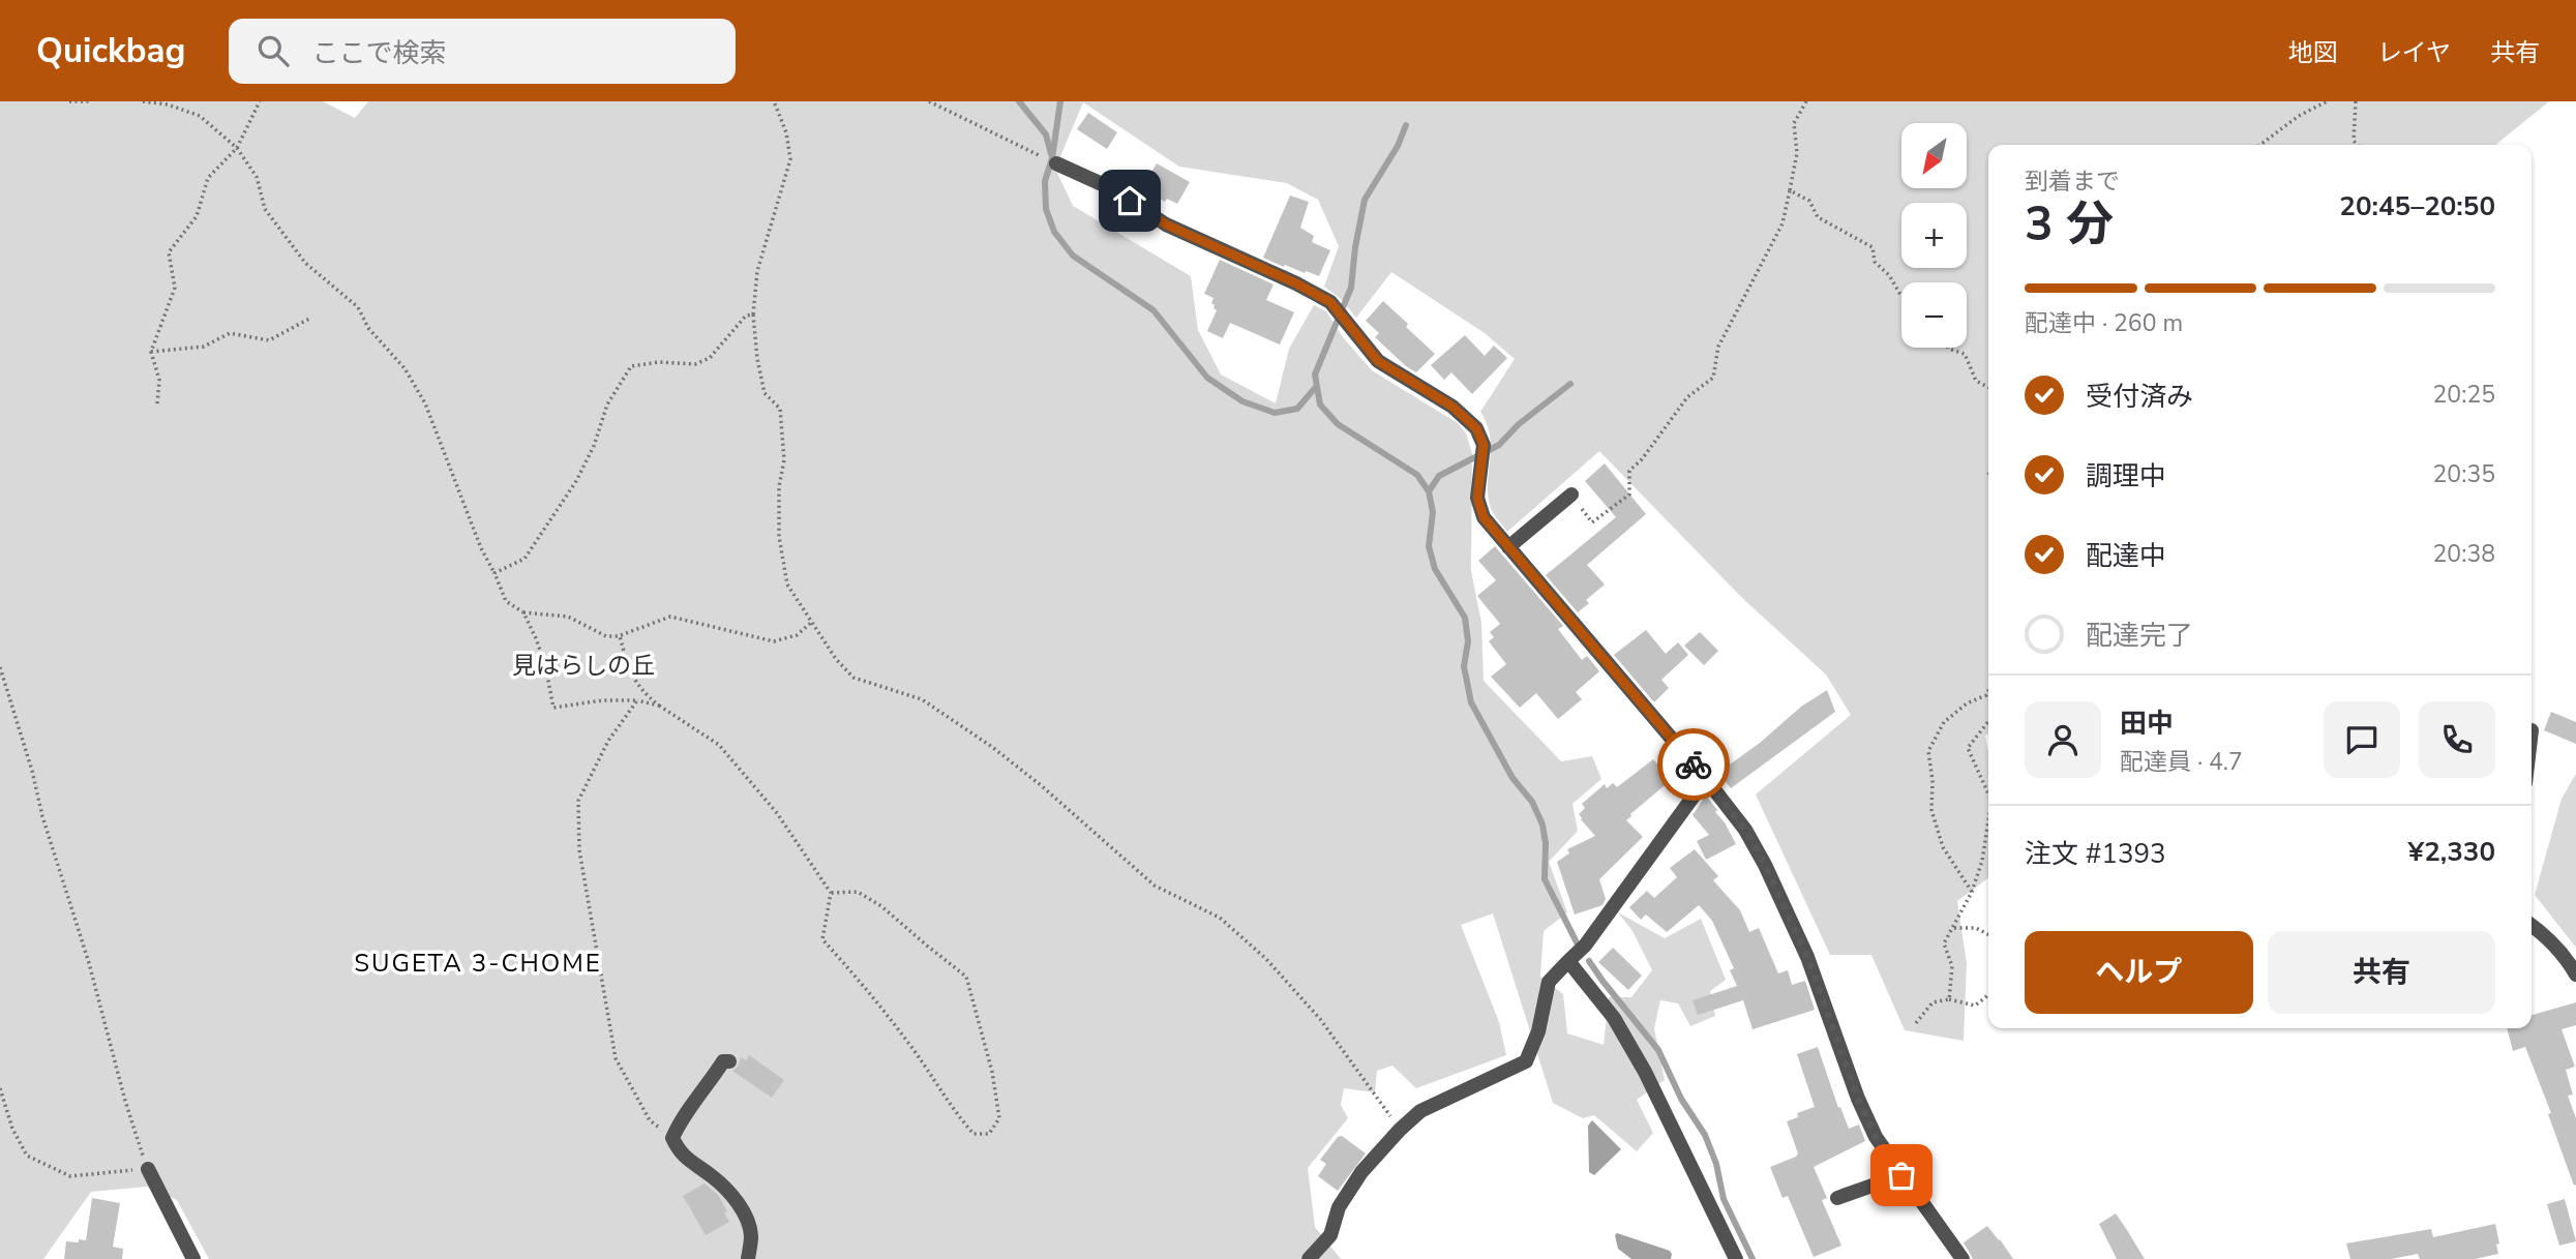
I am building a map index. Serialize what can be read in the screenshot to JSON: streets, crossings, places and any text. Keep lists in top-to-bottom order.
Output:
{
  "districts": ["SUGETA 3-CHOME"],
  "parks": ["見はらしの丘"],
  "north": "bottom left",
  "page": {
    "header": "Quickbag",
    "search": "ここで検索",
    "nav": ["地図", "レイヤ", "共有"],
    "map_buttons": ["+", "−"],
    "heading": ["3 分", "到着まで", "20:45–20:50"],
    "panel": [
      "田中",
      "配達員 · 4.7",
      "注文 #1393",
      "¥2,330"
    ],
    "bar": "配達中 · 260 m",
    "list": [
      ["受付済み", "20:25"],
      ["調理中", "20:35"],
      ["配達中", "20:38"],
      "配達完了"
    ],
    "buttons": ["ヘルプ", "共有"]
  }
}
